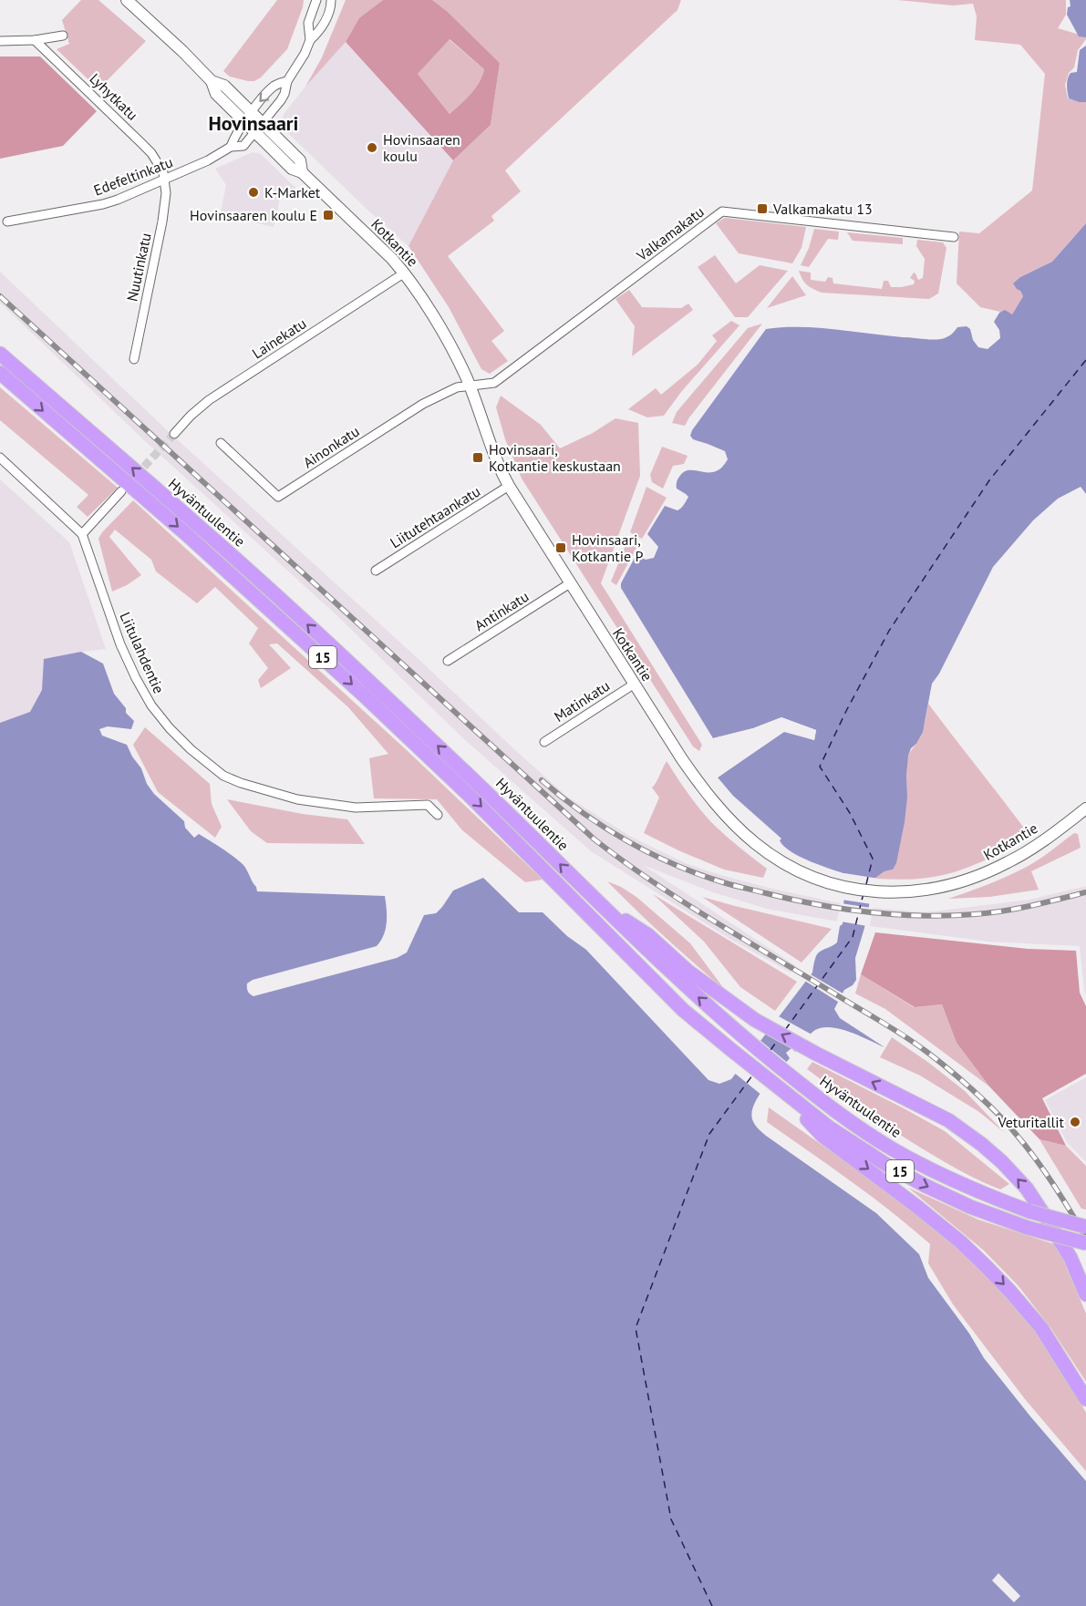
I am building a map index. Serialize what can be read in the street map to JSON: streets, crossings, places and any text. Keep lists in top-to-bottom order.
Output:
{
  "streets": {
    "highway": ["Hyväntuulentie", "15"],
    "street": [
      "Lyhytkatu",
      "Edefeltinkatu",
      "Valkamakatu",
      "Kotkantie",
      "Nuutinkatu",
      "Lainekatu",
      "Ainonkatu",
      "Liitutehtaankatu",
      "Antinkatu",
      "Liitulahdentie",
      "Matinkatu"
    ]
  },
  "crossings": [
    ["Lyhytkatu", "Edefeltinkatu"],
    ["Lyhytkatu", "Nuutinkatu"],
    ["Edefeltinkatu", "Kotkantie"],
    ["Edefeltinkatu", "Nuutinkatu"],
    ["Valkamakatu", "Kotkantie"],
    ["Valkamakatu", "Ainonkatu"],
    ["Kotkantie", "Lainekatu"],
    ["Kotkantie", "Ainonkatu"],
    ["Kotkantie", "Liitutehtaankatu"],
    ["Kotkantie", "Antinkatu"],
    ["Kotkantie", "Matinkatu"]
  ],
  "districts": ["Hovinsaari"],
  "places": {
    "other": ["Hovinsaaren koulu", "K-Market", "Veturitallit"],
    "transit": [
      "Valkamakatu 13",
      "Hovinsaaren koulu E",
      "Hovinsaari, Kotkantie keskustaan",
      "Hovinsaari, Kotkantie P"
    ]
  }
}
